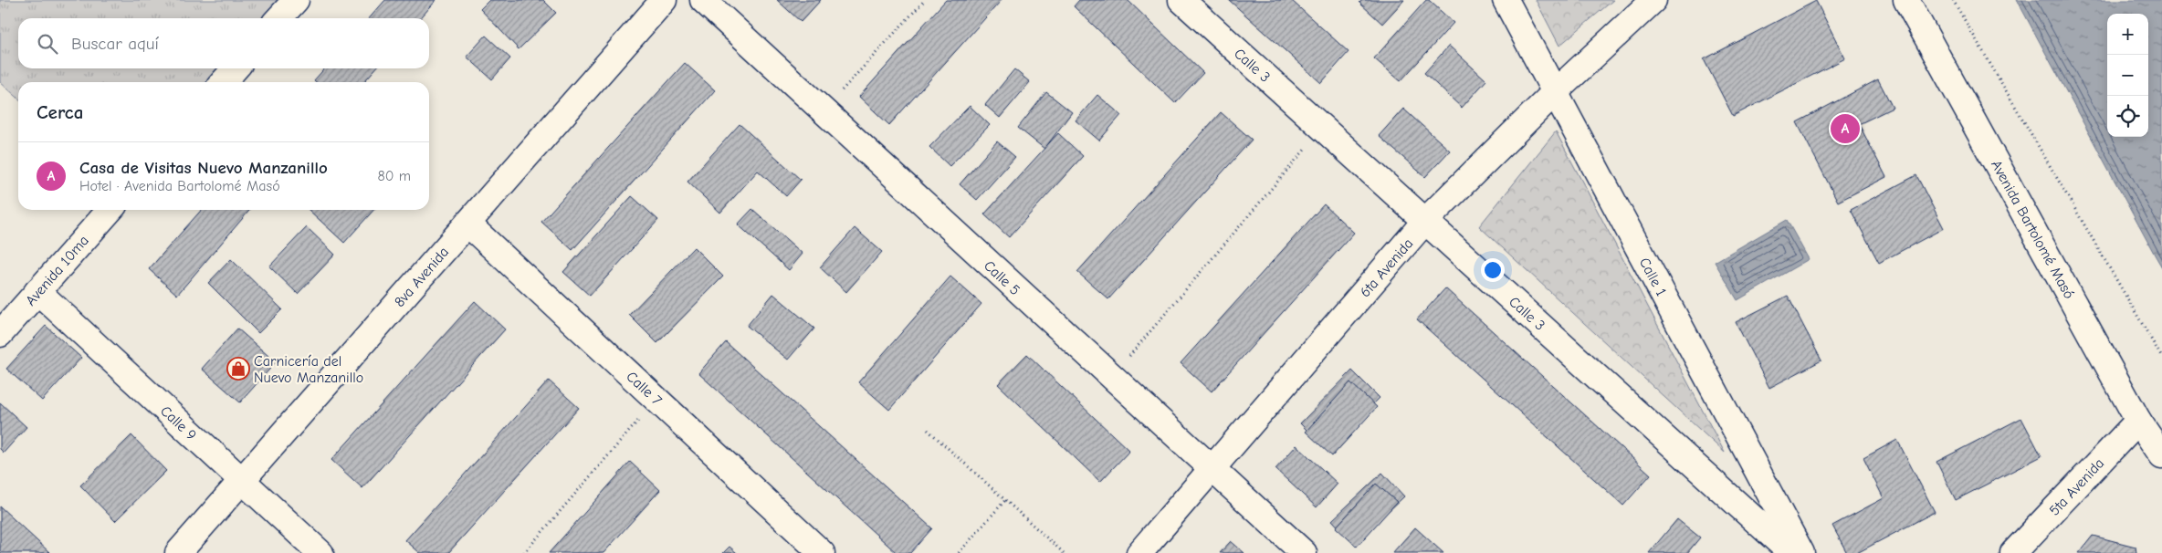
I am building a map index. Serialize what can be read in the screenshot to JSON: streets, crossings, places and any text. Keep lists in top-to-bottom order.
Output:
{
  "streets": {
    "street": [
      "Calle 3",
      "Avenida Bartolomé Masó",
      "6ta Avenida",
      "Avenida 10ma",
      "8va Avenida",
      "Calle 1",
      "Calle 5",
      "Calle 7",
      "Calle 9",
      "5ta Avenida"
    ]
  },
  "crossings": [
    ["Calle 3", "6ta Avenida"],
    ["Avenida Bartolomé Masó", "5ta Avenida"],
    ["6ta Avenida", "Calle 1"],
    ["6ta Avenida", "Calle 5"],
    ["Avenida 10ma", "Calle 9"],
    ["8va Avenida", "Calle 7"],
    ["8va Avenida", "Calle 9"]
  ],
  "places": {
    "shop": ["Carnicería del Nuevo Manzanillo"]
  },
  "page": {
    "map_buttons": ["+", "−"],
    "search": "Buscar aquí",
    "heading": "Cerca",
    "pins": "A",
    "list": [
      {
        "mark": "A",
        "name": "Casa de Visitas Nuevo Manzanillo",
        "note": "Hotel · Avenida Bartolomé Masó",
        "value": "80 m"
      }
    ]
  }
}
